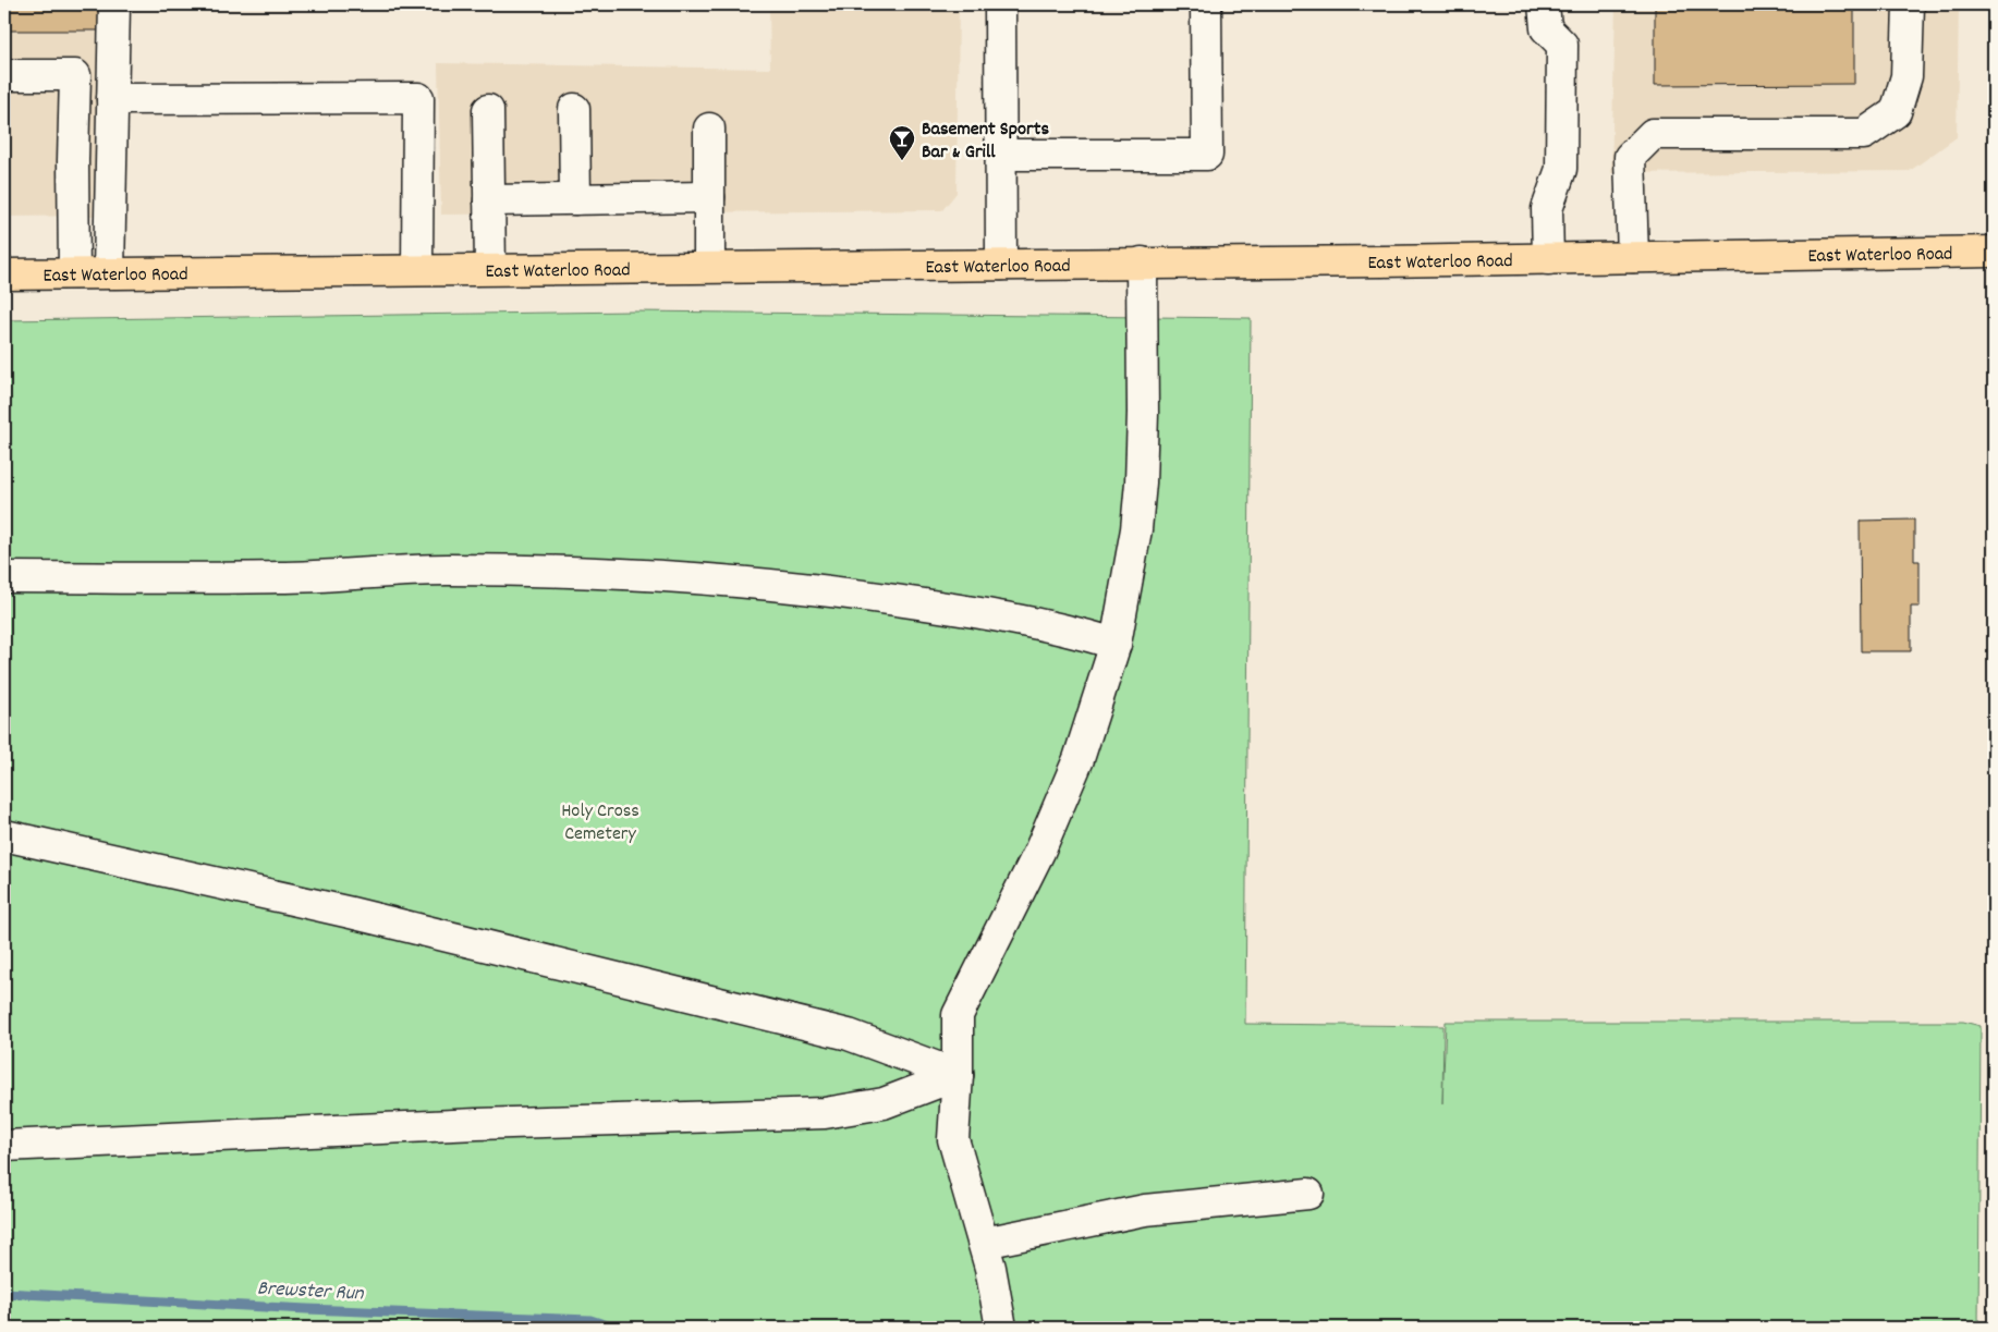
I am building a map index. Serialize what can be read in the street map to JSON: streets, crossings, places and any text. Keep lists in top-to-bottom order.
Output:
{
  "streets": {
    "main road": ["East Waterloo Road"]
  },
  "water": ["Brewster Run"],
  "parks": ["Holy Cross Cemetery"],
  "places": {
    "bar": ["Basement Sports Bar & Grill"]
  }
}
